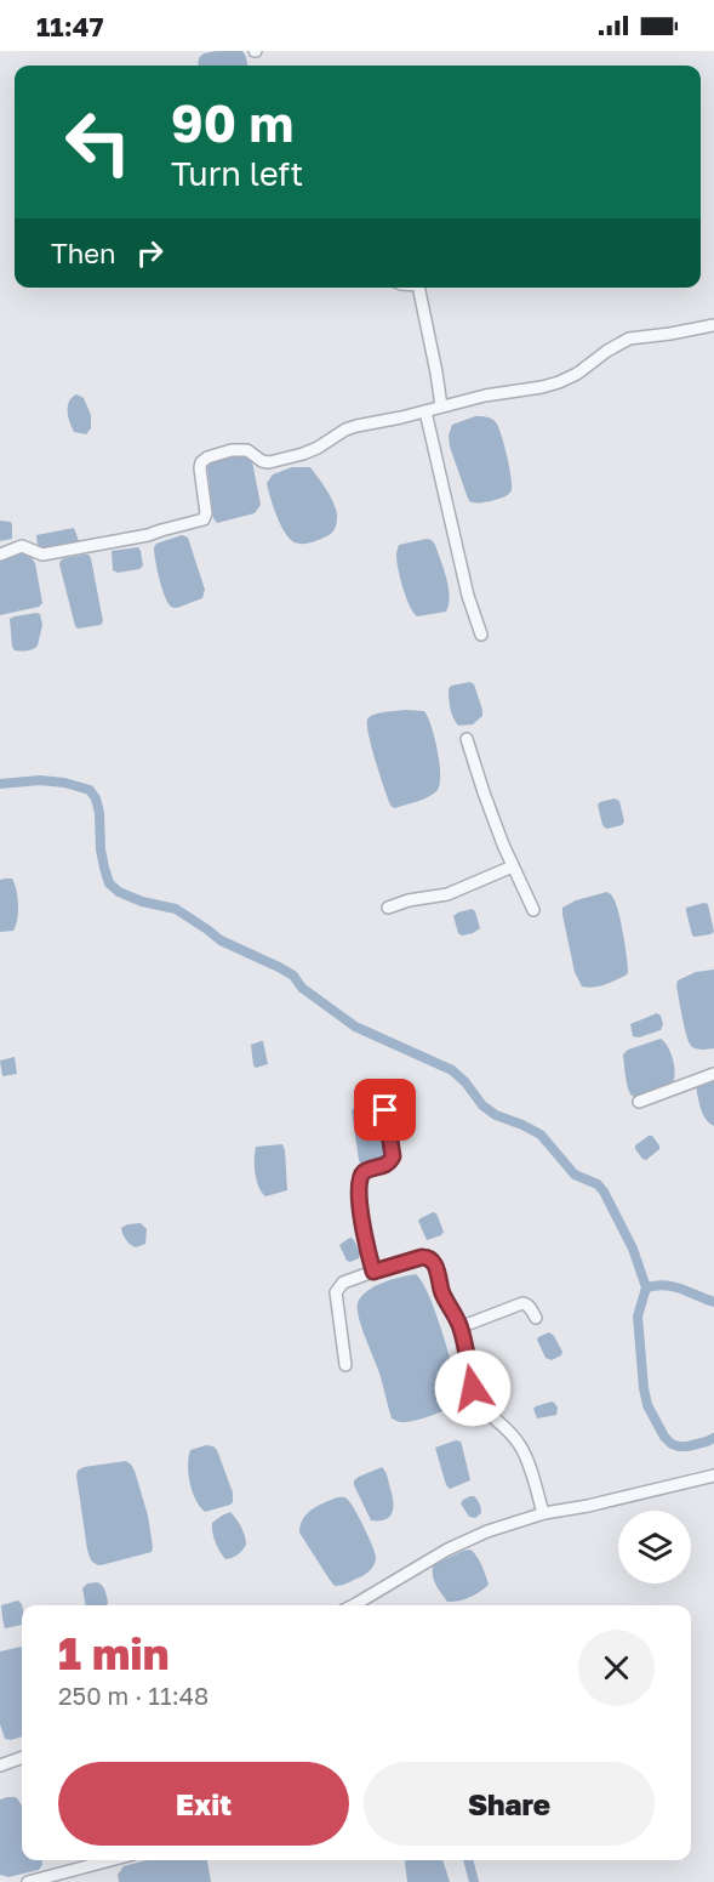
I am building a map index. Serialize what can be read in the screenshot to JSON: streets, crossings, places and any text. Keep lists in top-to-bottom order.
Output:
{
  "page": {
    "status": "11:47",
    "turn": ["90 m", "Turn left"],
    "then": "Then",
    "heading": ["1 min", "250 m · 11:48"],
    "buttons": ["Exit", "Share"]
  }
}
